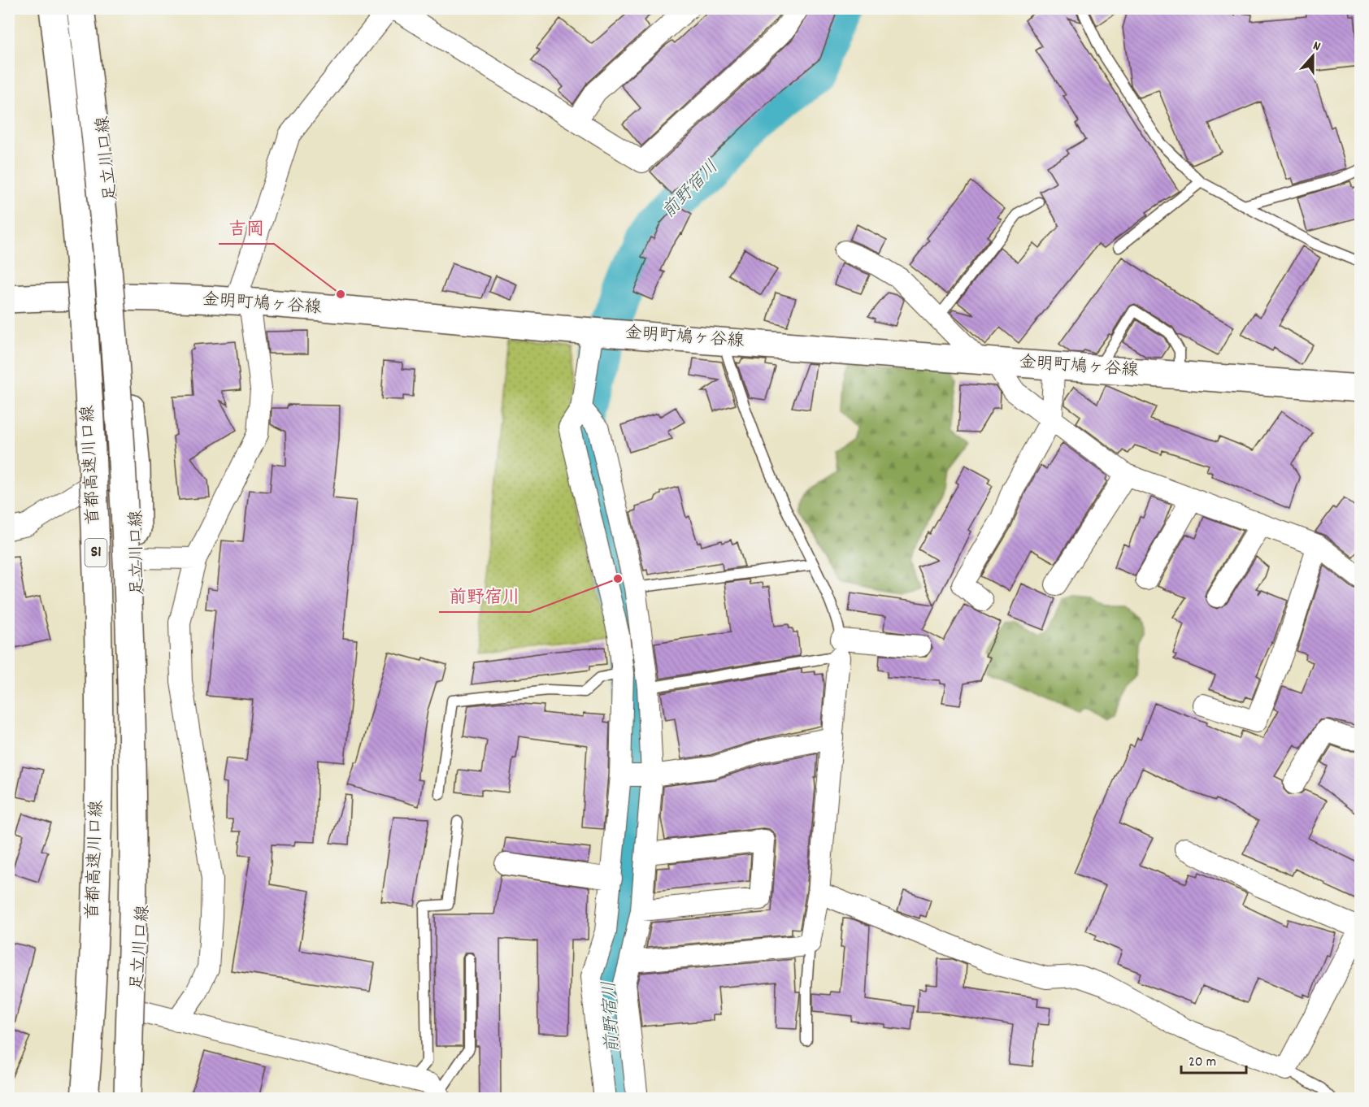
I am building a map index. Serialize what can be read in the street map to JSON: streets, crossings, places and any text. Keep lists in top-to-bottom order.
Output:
{
  "streets": {
    "main road": [
      "足立川口線",
      "金明町鳩ヶ谷線",
      "首都高速川口線",
      "S1"
    ]
  },
  "crossings": [
    ["足立川口線", "金明町鳩ヶ谷線"]
  ],
  "water": ["前野宿川"],
  "places": ["吉岡", "前野宿川"],
  "scale_bar": "20 m",
  "north": "top"
}
